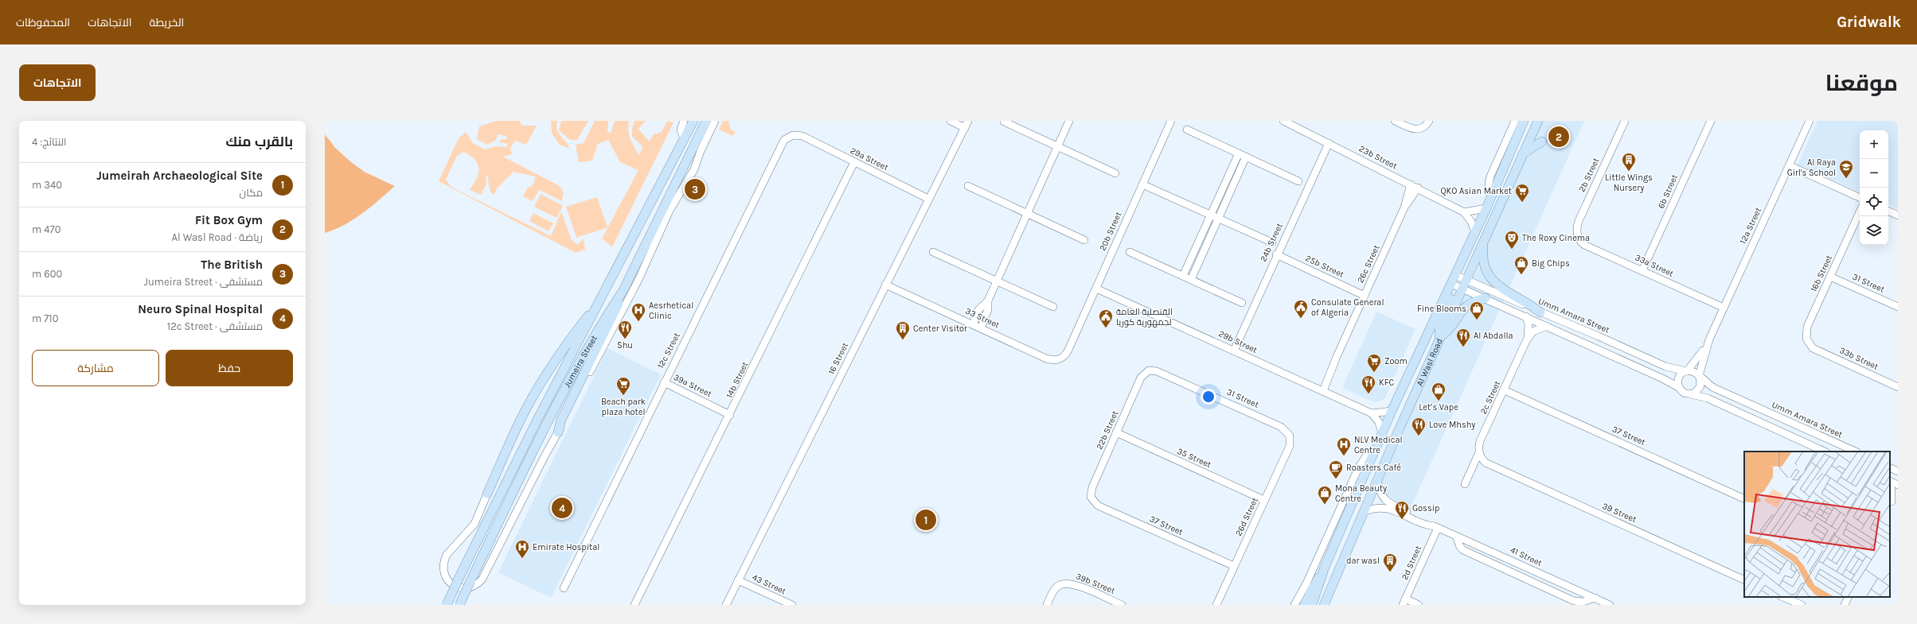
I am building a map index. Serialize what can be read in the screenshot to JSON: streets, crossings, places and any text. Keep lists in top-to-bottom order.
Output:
{
  "streets": {
    "main road": ["Jumeira Street", "Al Wasl Road"],
    "street": [
      "23b Street",
      "29a Street",
      "2b Street",
      "6b Street",
      "12a Street",
      "20b Street",
      "24b Street",
      "26c Street",
      "33a Street",
      "25b Street",
      "16b Street",
      "31 Street",
      "Umm Amara Street",
      "33 Street",
      "29b Street",
      "12c Street",
      "16 Street",
      "33b Street",
      "14b Street",
      "39a Street",
      "2c Street",
      "22b Street",
      "37 Street",
      "35 Street",
      "39 Street",
      "26d Street",
      "41 Street",
      "2d Street",
      "39b Street",
      "43 Street"
    ]
  },
  "crossings": [
    ["23b Street", "24b Street"],
    ["23b Street", "26c Street"],
    ["29a Street", "12c Street"],
    ["29a Street", "16 Street"],
    ["29a Street", "14b Street"],
    ["2b Street", "33a Street"],
    ["6b Street", "33a Street"],
    ["12a Street", "33a Street"],
    ["12a Street", "Umm Amara Street"],
    ["20b Street", "33 Street"],
    ["20b Street", "29b Street"],
    ["24b Street", "25b Street"],
    ["24b Street", "29b Street"],
    ["26c Street", "25b Street"],
    ["26c Street", "29b Street"],
    ["16b Street", "31 Street"],
    ["16b Street", "33b Street"],
    ["31 Street", "22b Street"],
    ["31 Street", "26d Street"],
    ["Umm Amara Street", "Al Wasl Road"],
    ["Umm Amara Street", "2c Street"],
    ["33 Street", "16 Street"],
    ["12c Street", "39a Street"],
    ["16 Street", "43 Street"],
    ["Al Wasl Road", "41 Street"],
    ["14b Street", "39a Street"],
    ["2c Street", "37 Street"],
    ["2c Street", "39 Street"],
    ["22b Street", "37 Street"],
    ["22b Street", "35 Street"],
    ["37 Street", "26d Street"],
    ["35 Street", "26d Street"],
    ["41 Street", "2d Street"]
  ],
  "places": {
    "building": ["Little Wings Nursery", "Center Visitor", "dar wasl"],
    "school or university": ["Al Raya Girl's School"],
    "supermarket": ["QKO Asian Market", "Zoom", "Beach park plaza hotel"],
    "theatre": ["The Roxy Cinema"],
    "shop": [
      "Big Chips",
      "Fine Blooms",
      "Let’s Vape",
      "Mona Beauty Centre"
    ],
    "public building": ["Consulate General of Algeria", "القنصلية العامة لجمهورية كوريا"],
    "hospital": ["Aesrhetical Clinic", "NLV Medical Centre", "Emirate Hospital"],
    "restaurant": [
      "Shu",
      "Al Abdalla",
      "KFC",
      "Love Mhshy",
      "Gossip"
    ],
    "cafe": ["Roasters Café"]
  },
  "page": {
    "header": "Gridwalk",
    "nav": ["الخريطة", "الاتجاهات", "المحفوظات"],
    "title": "موقعنا",
    "buttons": [
      "الاتجاهات",
      ["حفظ", "مشاركة"]
    ],
    "heading": ["بالقرب منك", "النتائج: 4"],
    "pins": [
      "2",
      "3",
      "4",
      "1"
    ],
    "map_buttons": ["+", "−"],
    "list": [
      {
        "mark": "1",
        "name": "Jumeirah Archaeological Site",
        "note": "مكان",
        "value": "340 m"
      },
      {
        "mark": "2",
        "name": "Fit Box Gym",
        "note": "رياضة · Al Wasl Road",
        "value": "470 m"
      },
      {
        "mark": "3",
        "name": "The British",
        "note": "مستشفى · Jumeira Street",
        "value": "600 m"
      },
      {
        "mark": "4",
        "name": "Neuro Spinal Hospital",
        "note": "مستشفى · 12c Street",
        "value": "710 m"
      }
    ]
  }
}
